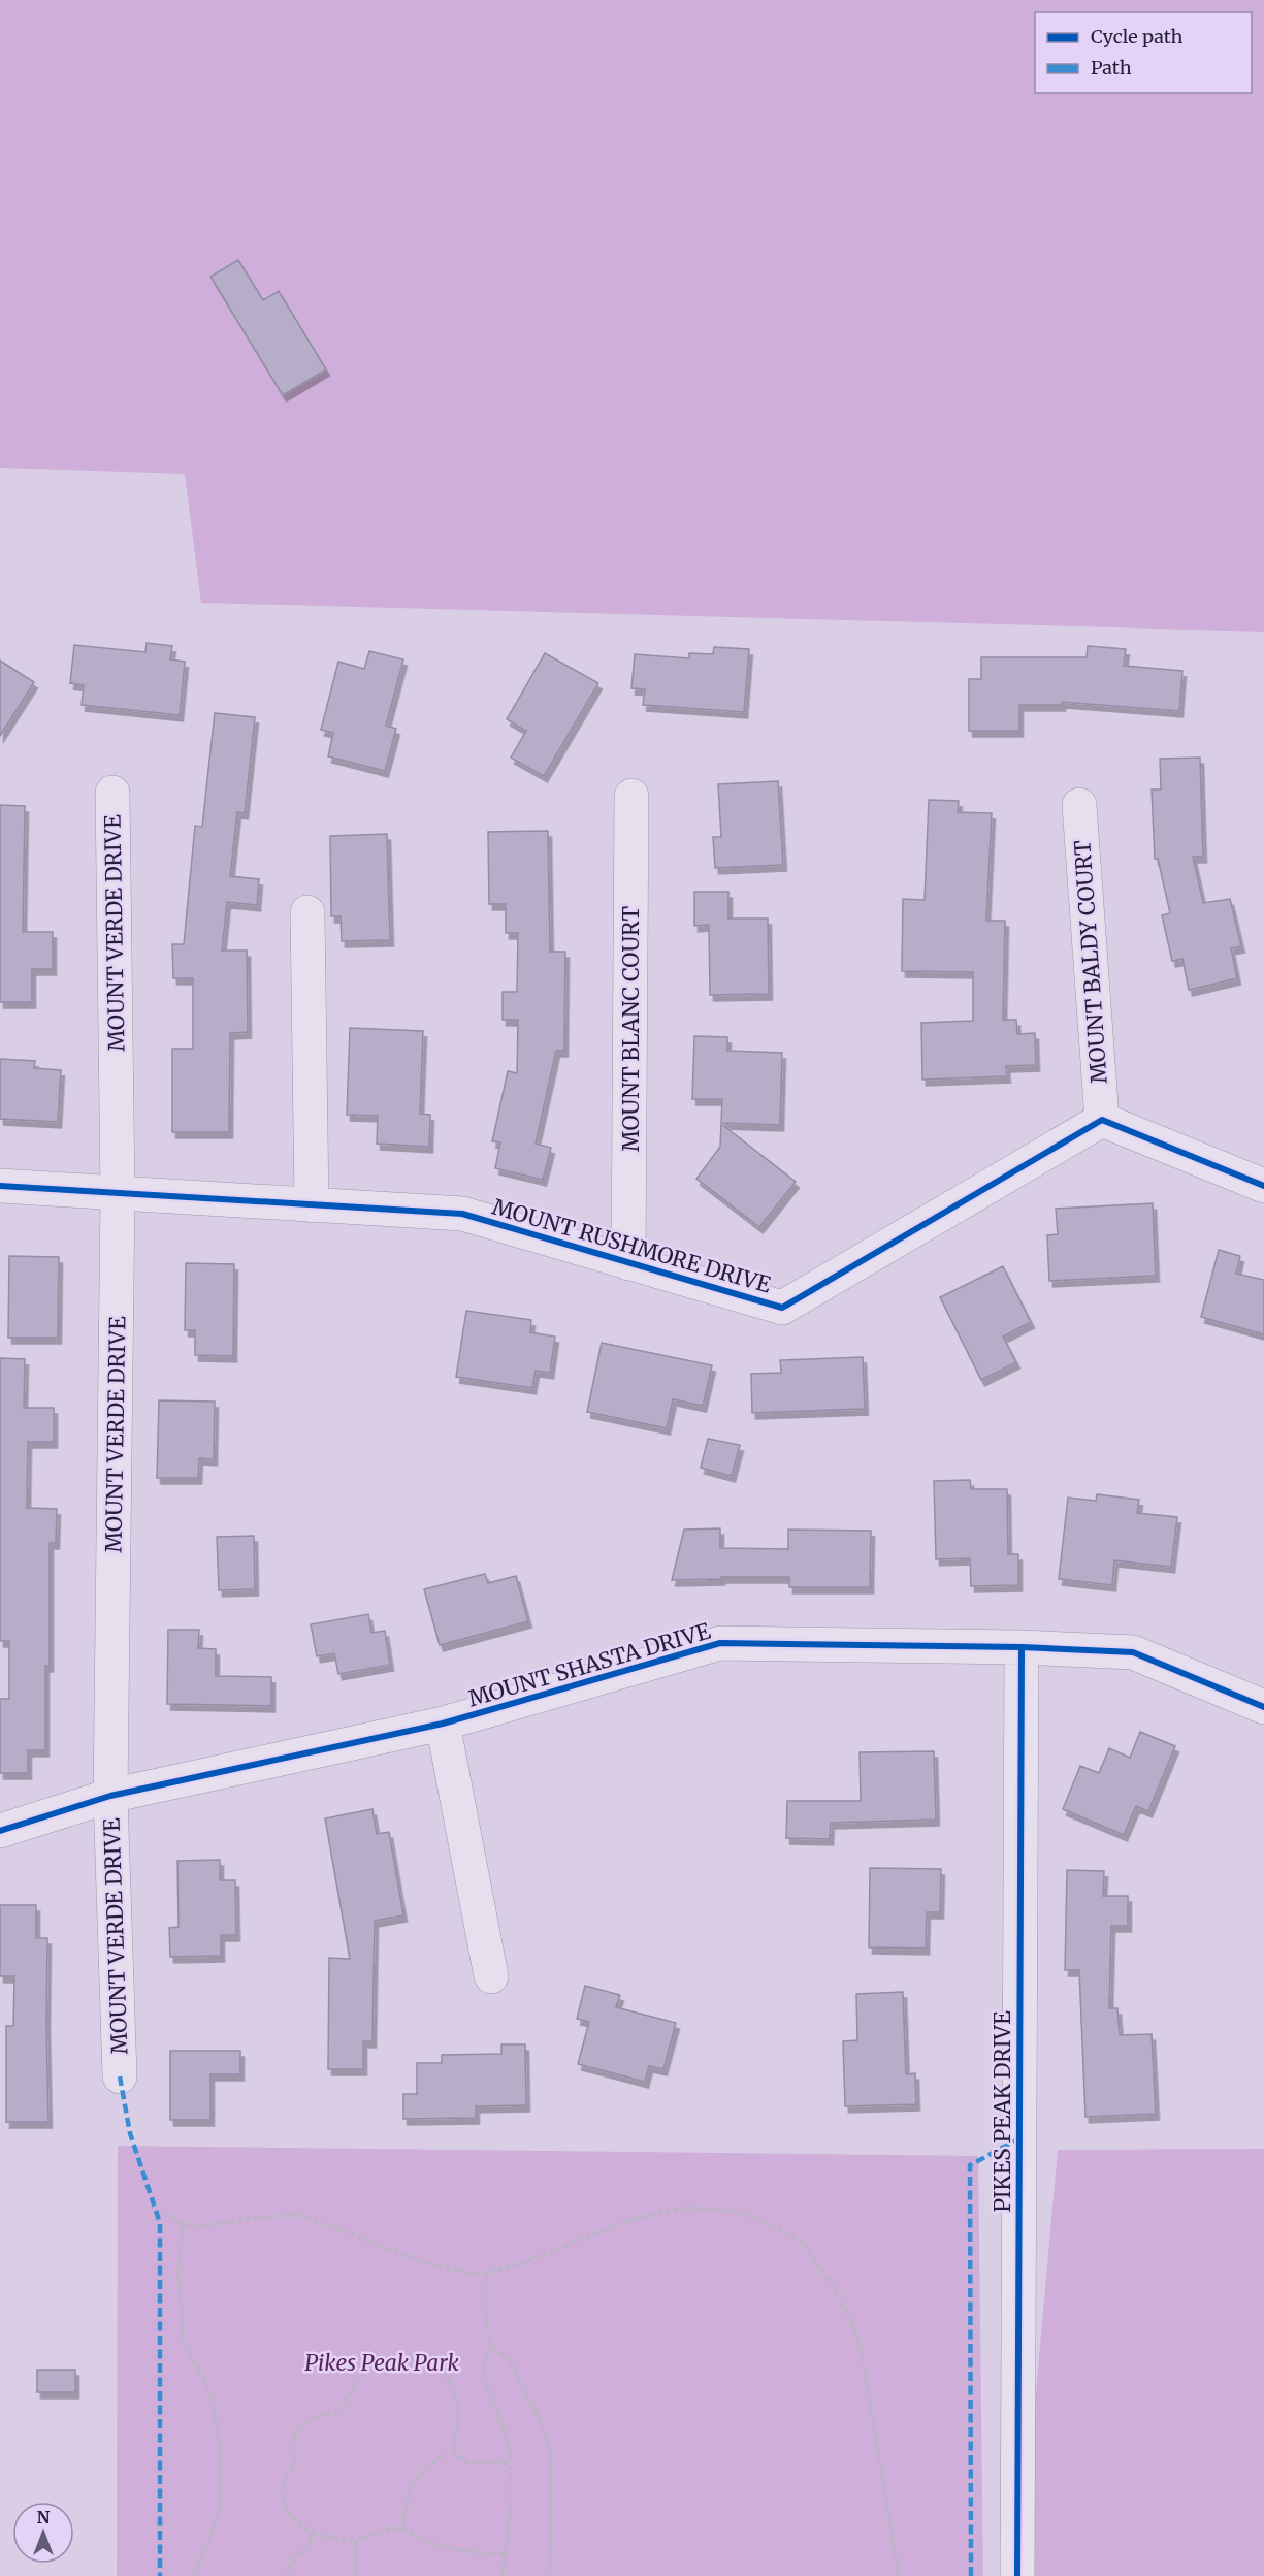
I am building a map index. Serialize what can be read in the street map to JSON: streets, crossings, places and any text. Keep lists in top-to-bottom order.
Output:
{
  "streets": {
    "street": [
      "MOUNT VERDE DRIVE",
      "MOUNT BALDY COURT",
      "MOUNT BLANC COURT",
      "MOUNT RUSHMORE DRIVE",
      "MOUNT SHASTA DRIVE",
      "PIKES PEAK DRIVE"
    ]
  },
  "crossings": [
    ["MOUNT VERDE DRIVE", "MOUNT RUSHMORE DRIVE"],
    ["MOUNT VERDE DRIVE", "MOUNT SHASTA DRIVE"],
    ["MOUNT BALDY COURT", "MOUNT RUSHMORE DRIVE"],
    ["MOUNT BLANC COURT", "MOUNT RUSHMORE DRIVE"],
    ["MOUNT SHASTA DRIVE", "PIKES PEAK DRIVE"]
  ],
  "parks": ["Pikes Peak Park"],
  "legend": ["Cycle path", "Path"],
  "north": "top"
}
